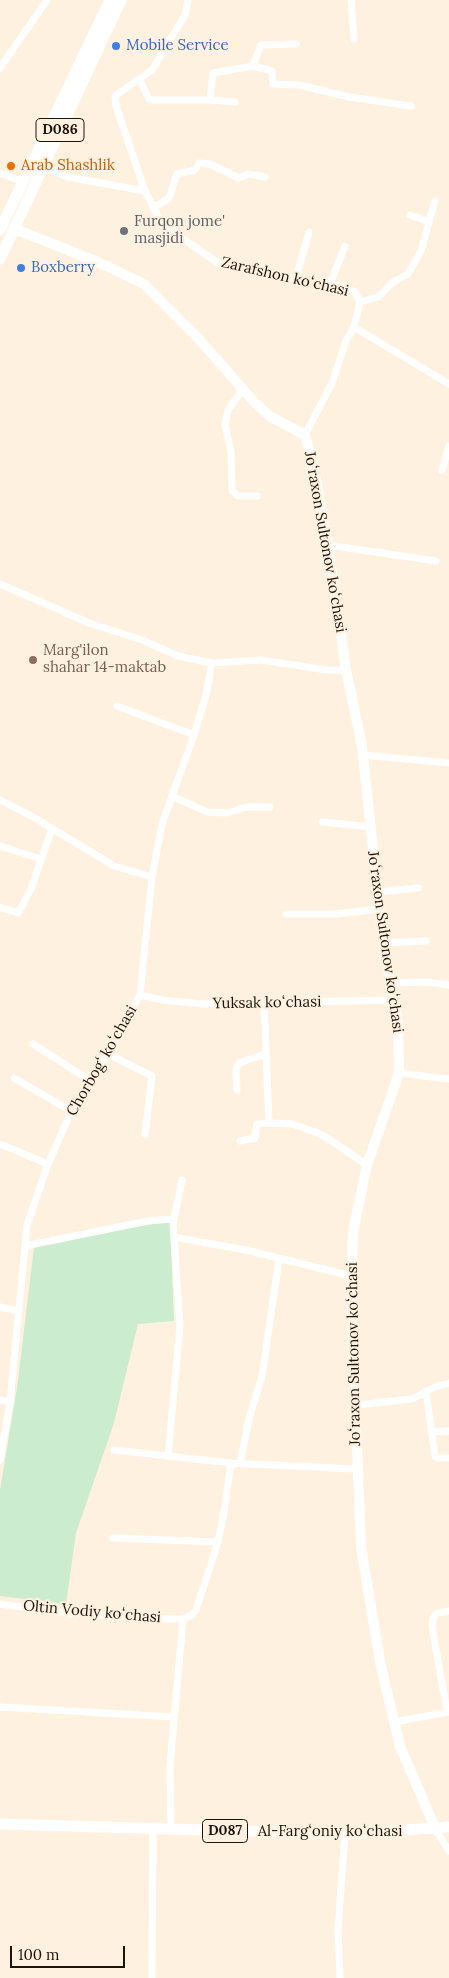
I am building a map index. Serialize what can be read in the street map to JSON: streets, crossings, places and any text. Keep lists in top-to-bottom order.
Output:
{
  "streets": {
    "main road": ["D086", "D087", "Al-Fargʻoniy koʻchasi"],
    "street": [
      "Zarafshon koʻchasi",
      "Joʻraxon Sultonov koʻchasi",
      "Yuksak koʻchasi",
      "Chorbogʻ koʻchasi",
      "Oltin Vodiy koʻchasi"
    ]
  },
  "crossings": [
    ["D086", "Joʻraxon Sultonov koʻchasi"],
    ["Zarafshon koʻchasi", "Joʻraxon Sultonov koʻchasi"],
    ["Joʻraxon Sultonov koʻchasi", "Yuksak koʻchasi"],
    ["Joʻraxon Sultonov koʻchasi", "Al-Fargʻoniy koʻchasi"],
    ["Yuksak koʻchasi", "Chorbogʻ koʻchasi"],
    ["Oltin Vodiy koʻchasi", "Al-Fargʻoniy koʻchasi"]
  ],
  "places": [
    "Mobile Service",
    "Arab Shashlik",
    "Furqon jome' masjidi",
    "Boxberry",
    "Marg'ilon shahar 14-maktab"
  ],
  "scale_bar": "100 m"
}
